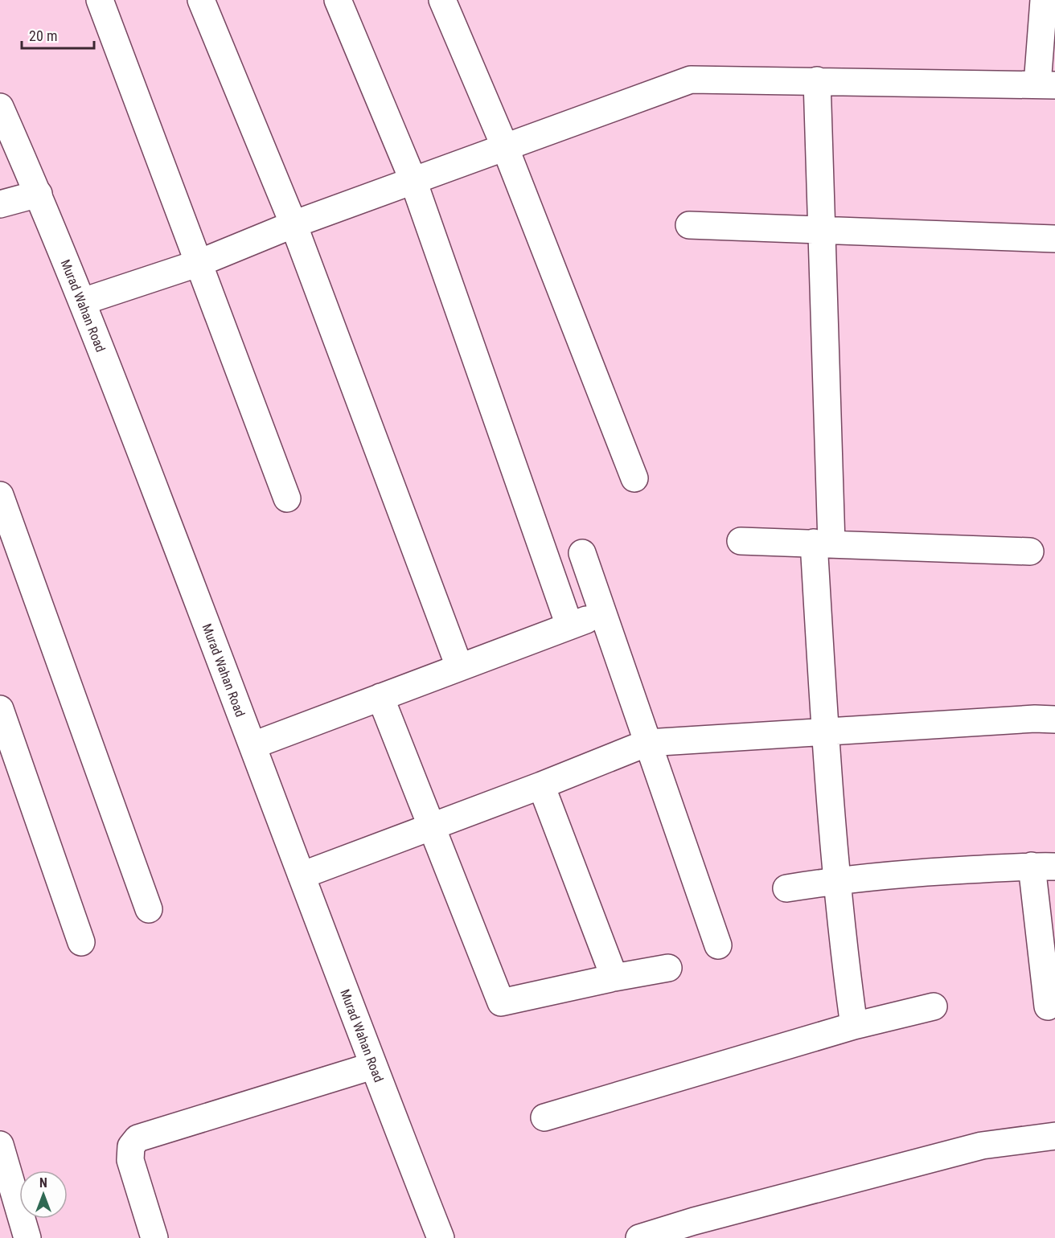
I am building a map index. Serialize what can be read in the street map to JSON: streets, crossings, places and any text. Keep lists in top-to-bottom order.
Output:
{
  "streets": {
    "street": ["Murad Wahan Road"]
  },
  "scale_bar": "20 m",
  "north": "top"
}
